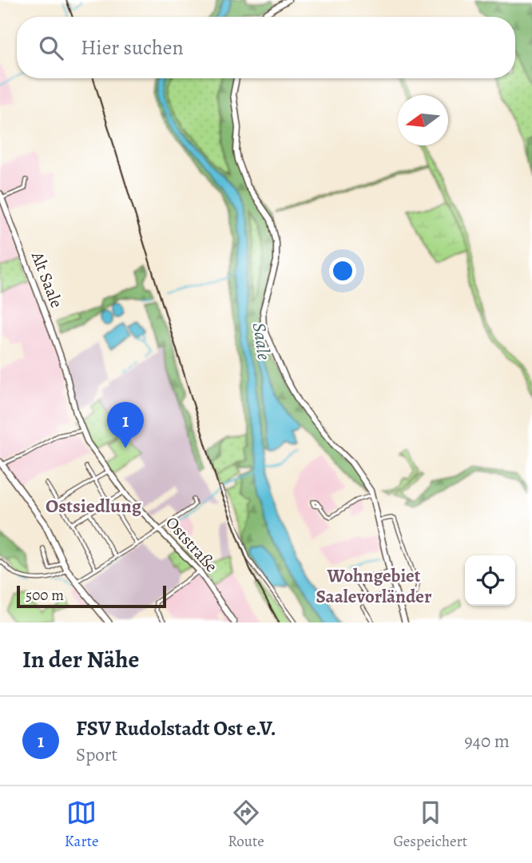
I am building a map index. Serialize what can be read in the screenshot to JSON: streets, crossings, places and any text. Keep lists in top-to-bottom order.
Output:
{
  "streets": {
    "main road": ["Alt Saale", "Oststraße"]
  },
  "crossings": [
    ["Alt Saale", "Oststraße"]
  ],
  "districts": ["Ostsiedlung", "Wohngebiet Saalevorländer"],
  "water": ["Saale"],
  "scale_bar": "500 m",
  "north": "left",
  "page": {
    "search": "Hier suchen",
    "pins": "1",
    "scale": "500 m",
    "heading": "In der Nähe",
    "list": [
      {
        "mark": "1",
        "name": "FSV Rudolstadt Ost e.V.",
        "note": "Sport",
        "value": "940 m"
      }
    ],
    "nav": ["Karte", "Route", "Gespeichert"]
  }
}
